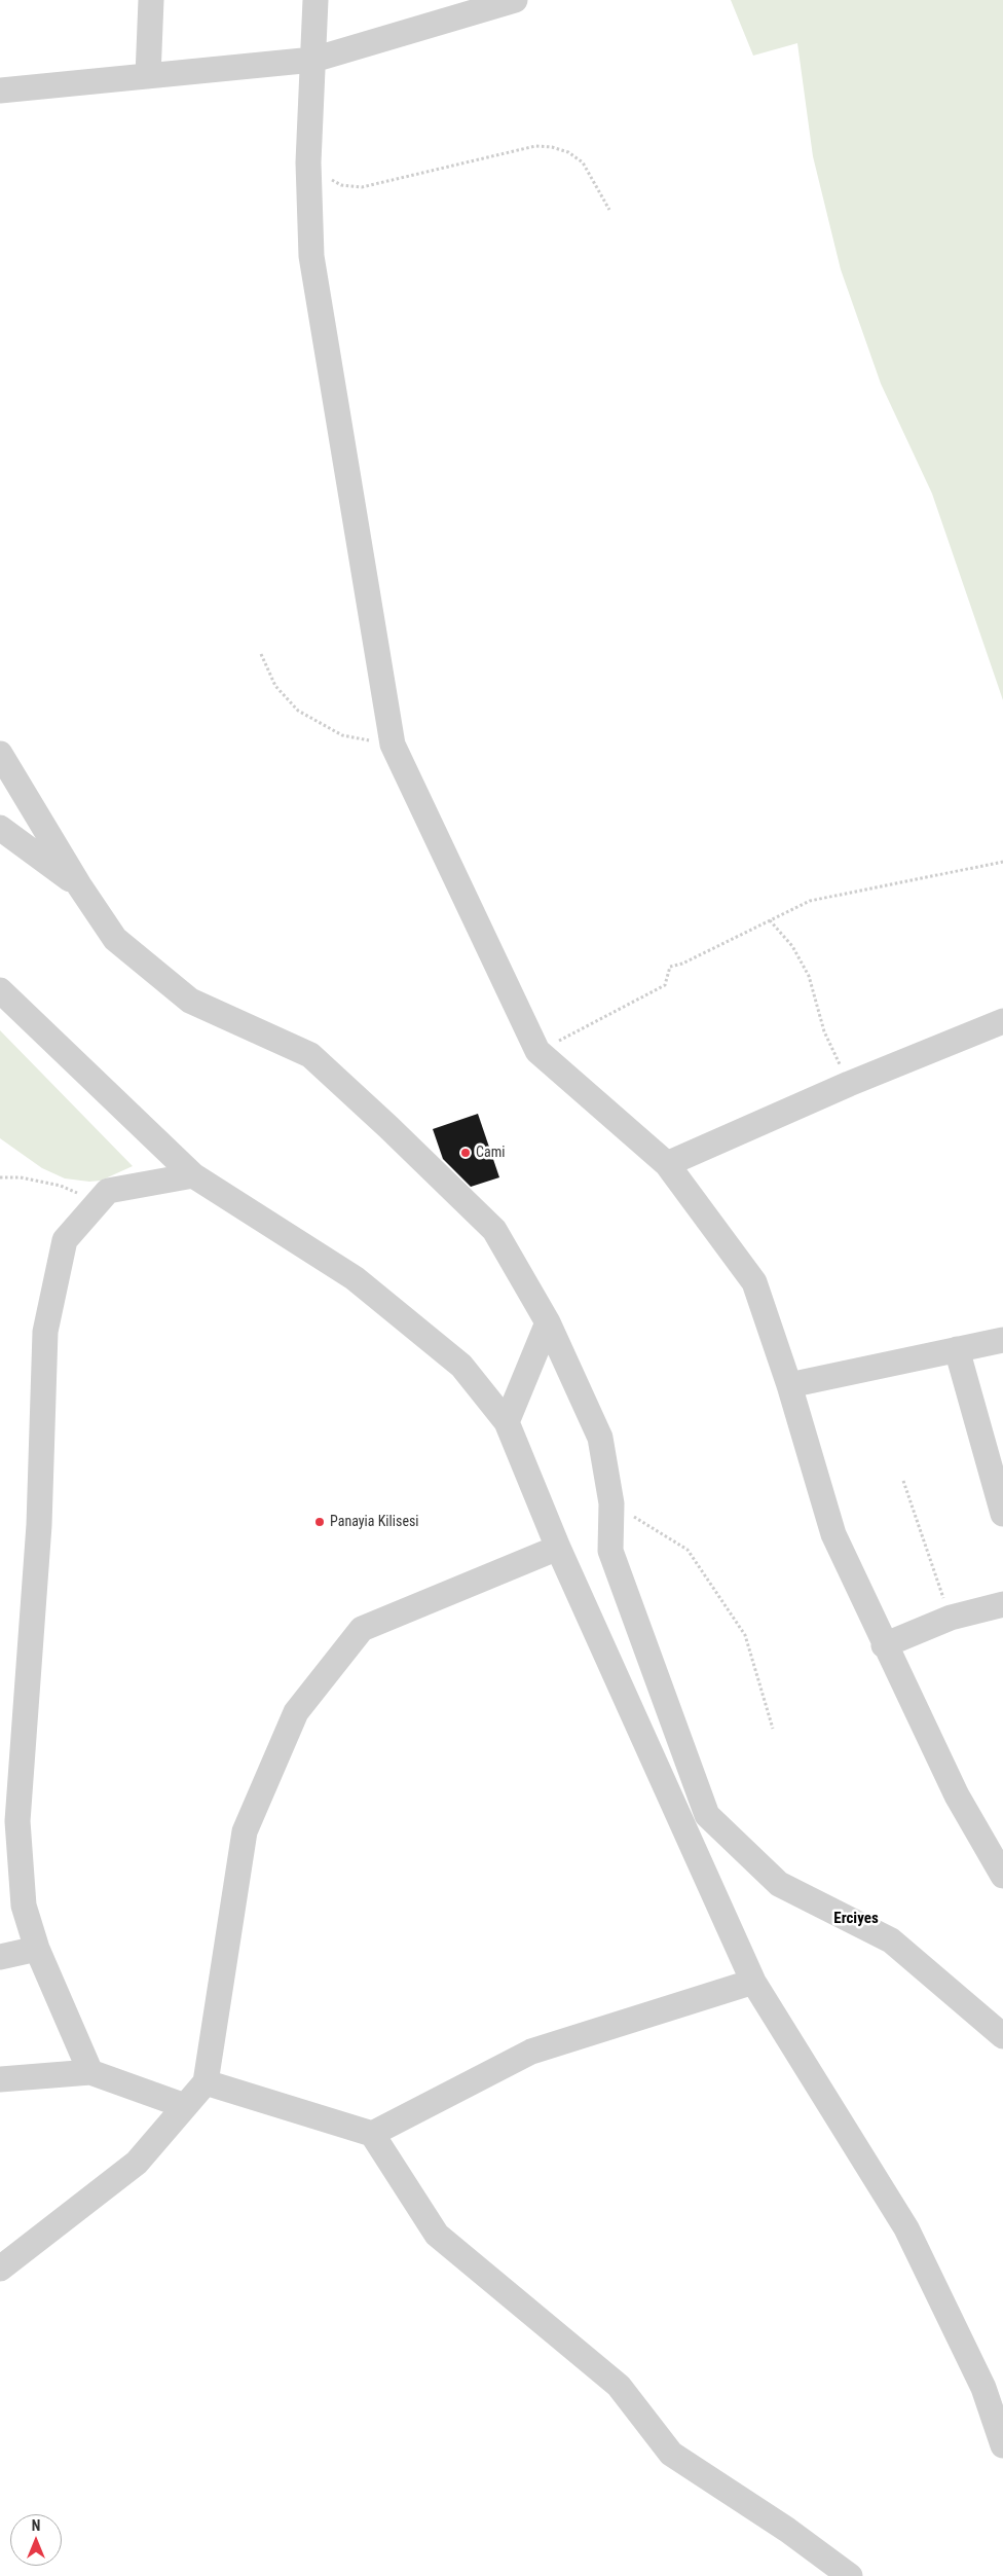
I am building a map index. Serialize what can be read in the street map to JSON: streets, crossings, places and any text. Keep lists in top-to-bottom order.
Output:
{
  "districts": ["Erciyes"],
  "places": ["Cami", "Panayia Kilisesi"],
  "north": "top"
}
